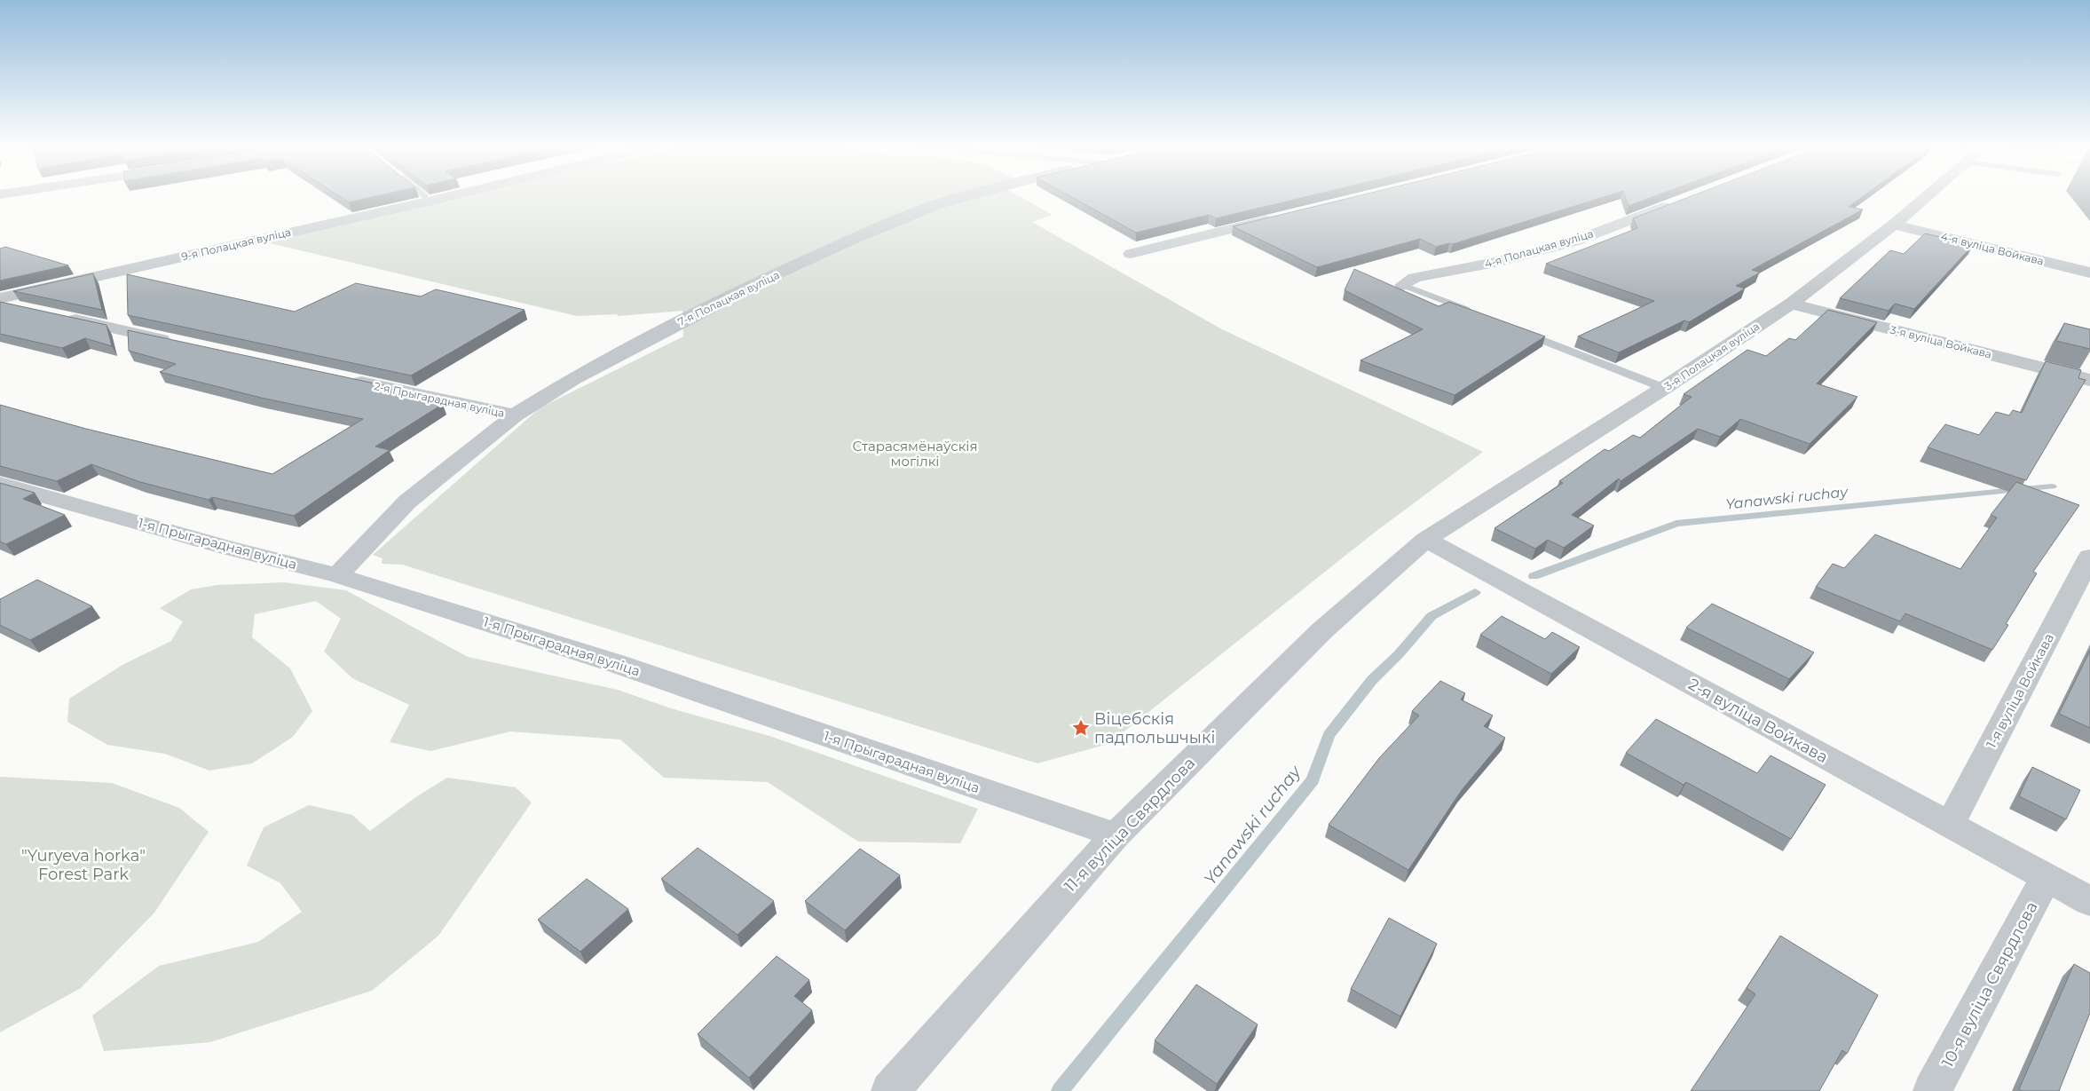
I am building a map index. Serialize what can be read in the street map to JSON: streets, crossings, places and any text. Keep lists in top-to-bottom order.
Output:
{
  "streets": {
    "street": [
      "9-я Полацкая вуліца",
      "4-я Полацкая вуліца",
      "4-я вуліца Войкава",
      "7-я Полацкая вуліца",
      "3-я вуліца Войкава",
      "3-я Полацкая вуліца",
      "2-я Прыгарадная вуліца",
      "1-я Прыгарадная вуліца",
      "1-я вуліца Войкава",
      "2-я вуліца Войкава",
      "11-я вуліца Свярдлова",
      "10-я вуліца Свярдлова"
    ]
  },
  "crossings": [
    ["4-я вуліца Войкава", "3-я Полацкая вуліца"],
    ["7-я Полацкая вуліца", "2-я Прыгарадная вуліца"],
    ["7-я Полацкая вуліца", "1-я Прыгарадная вуліца"],
    ["3-я вуліца Войкава", "3-я Полацкая вуліца"],
    ["3-я Полацкая вуліца", "2-я вуліца Войкава"],
    ["3-я Полацкая вуліца", "11-я вуліца Свярдлова"],
    ["1-я Прыгарадная вуліца", "11-я вуліца Свярдлова"],
    ["1-я вуліца Войкава", "2-я вуліца Войкава"],
    ["2-я вуліца Войкава", "11-я вуліца Свярдлова"],
    ["2-я вуліца Войкава", "10-я вуліца Свярдлова"]
  ],
  "water": ["Yanawski ruchay"],
  "parks": ["Старасямёнаўскія могілкі", "\"Yuryeva horka\" Forest Park"],
  "places": {
    "place": ["Віцебскія падпольшчыкі"]
  }
}
